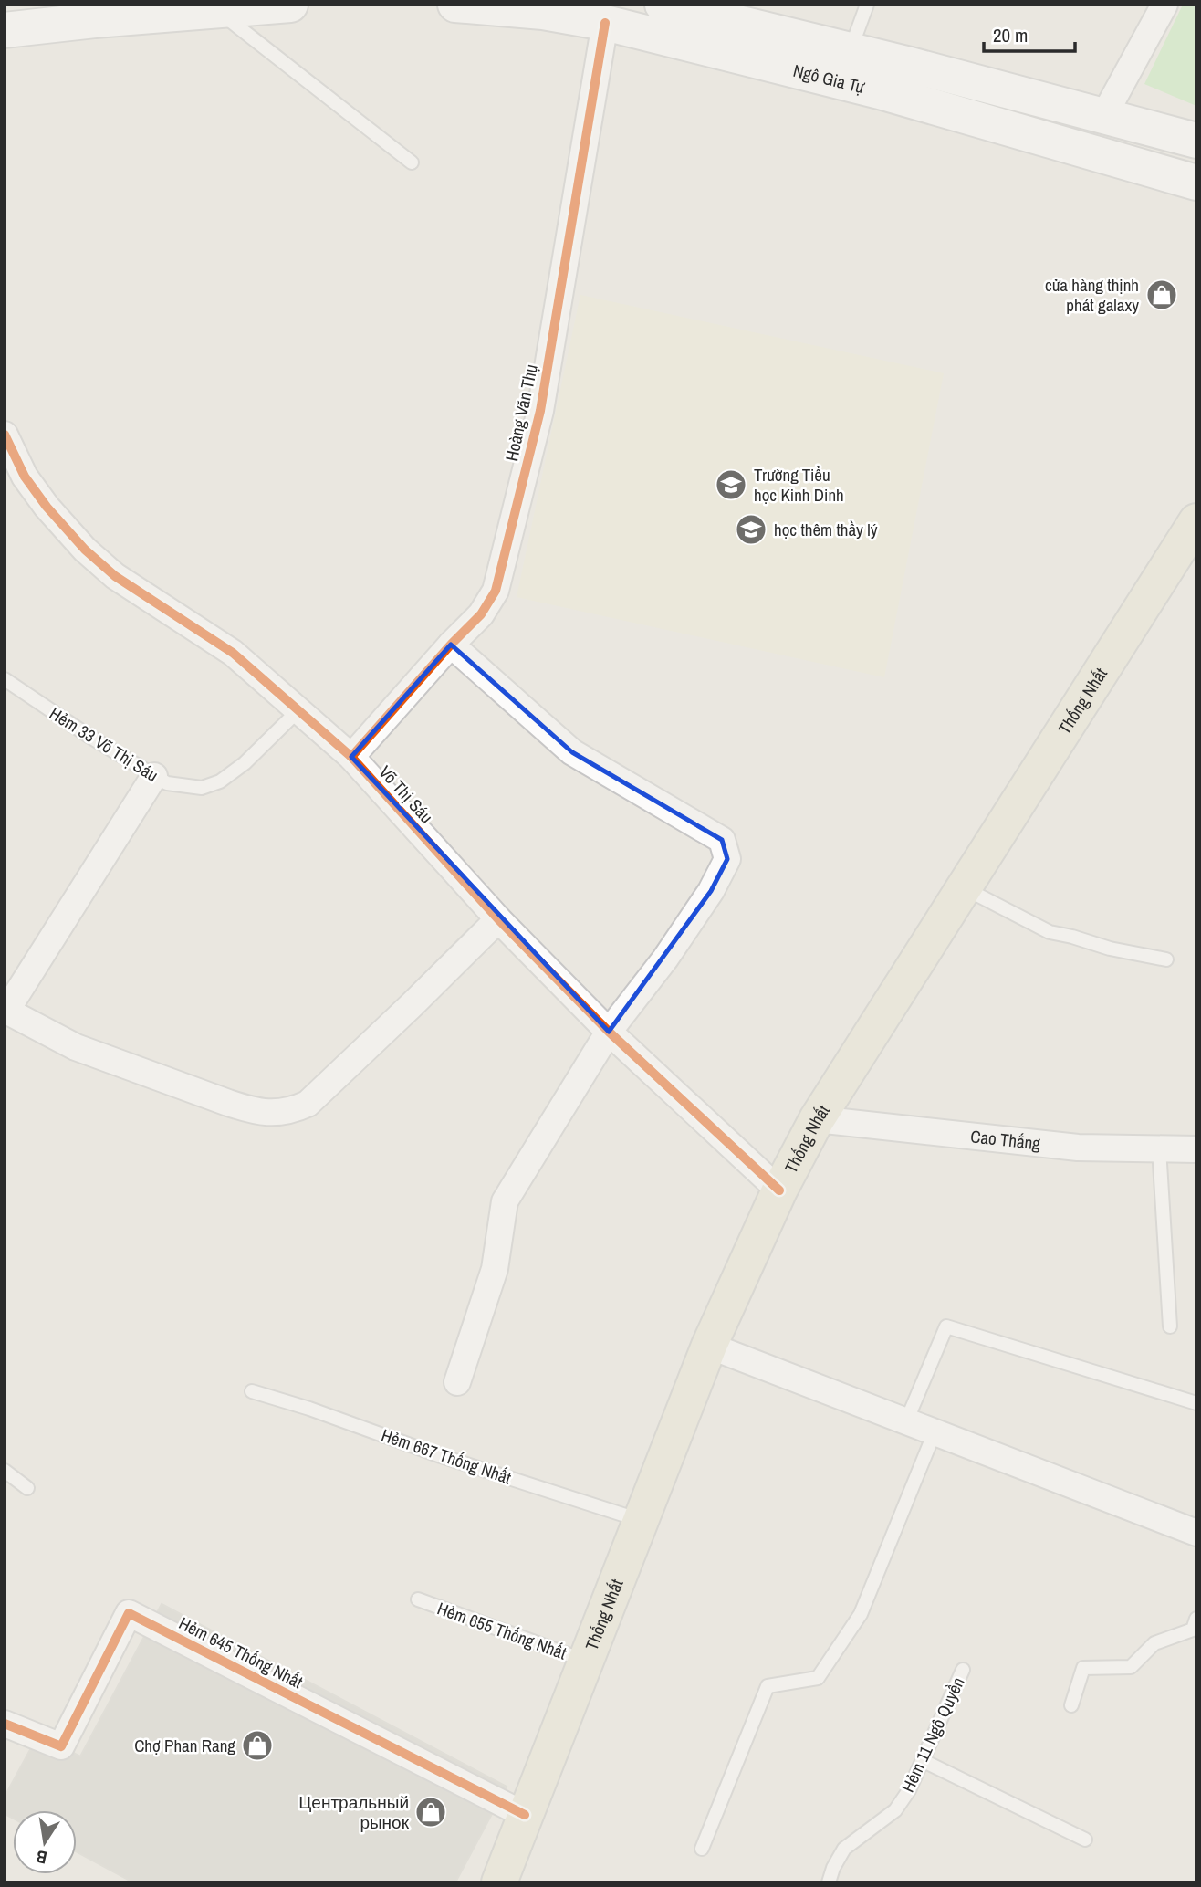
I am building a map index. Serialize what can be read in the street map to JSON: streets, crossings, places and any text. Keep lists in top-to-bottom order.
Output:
{
  "streets": {
    "main road": ["Ngô Gia Tự", "Thống Nhất"],
    "street": [
      "Hoàng Văn Thụ",
      "Võ Thị Sáu",
      "Cao Thắng",
      "Hẻm 645 Thống Nhất"
    ],
    "lane": [
      "Hẻm 33 Võ Thị Sáu",
      "Hẻm 667 Thống Nhất",
      "Hẻm 655 Thống Nhất",
      "Hẻm 11 Ngô Quyền"
    ]
  },
  "crossings": [
    ["Ngô Gia Tự", "Hoàng Văn Thụ"],
    ["Hoàng Văn Thụ", "Võ Thị Sáu"],
    ["Thống Nhất", "Võ Thị Sáu"],
    ["Thống Nhất", "Cao Thắng"],
    ["Thống Nhất", "Hẻm 667 Thống Nhất"],
    ["Thống Nhất", "Hẻm 655 Thống Nhất"],
    ["Thống Nhất", "Hẻm 645 Thống Nhất"],
    ["Hẻm 33 Võ Thị Sáu", "Võ Thị Sáu"]
  ],
  "places": {
    "shop": ["cửa hàng thịnh phát galaxy", "Chợ Phan Rang", "Центральный рынок"],
    "school or university": ["Trường Tiểu học Kinh Dinh", "học thêm thầy lý"]
  },
  "scale_bar": "20 m",
  "north": "bottom"
}
